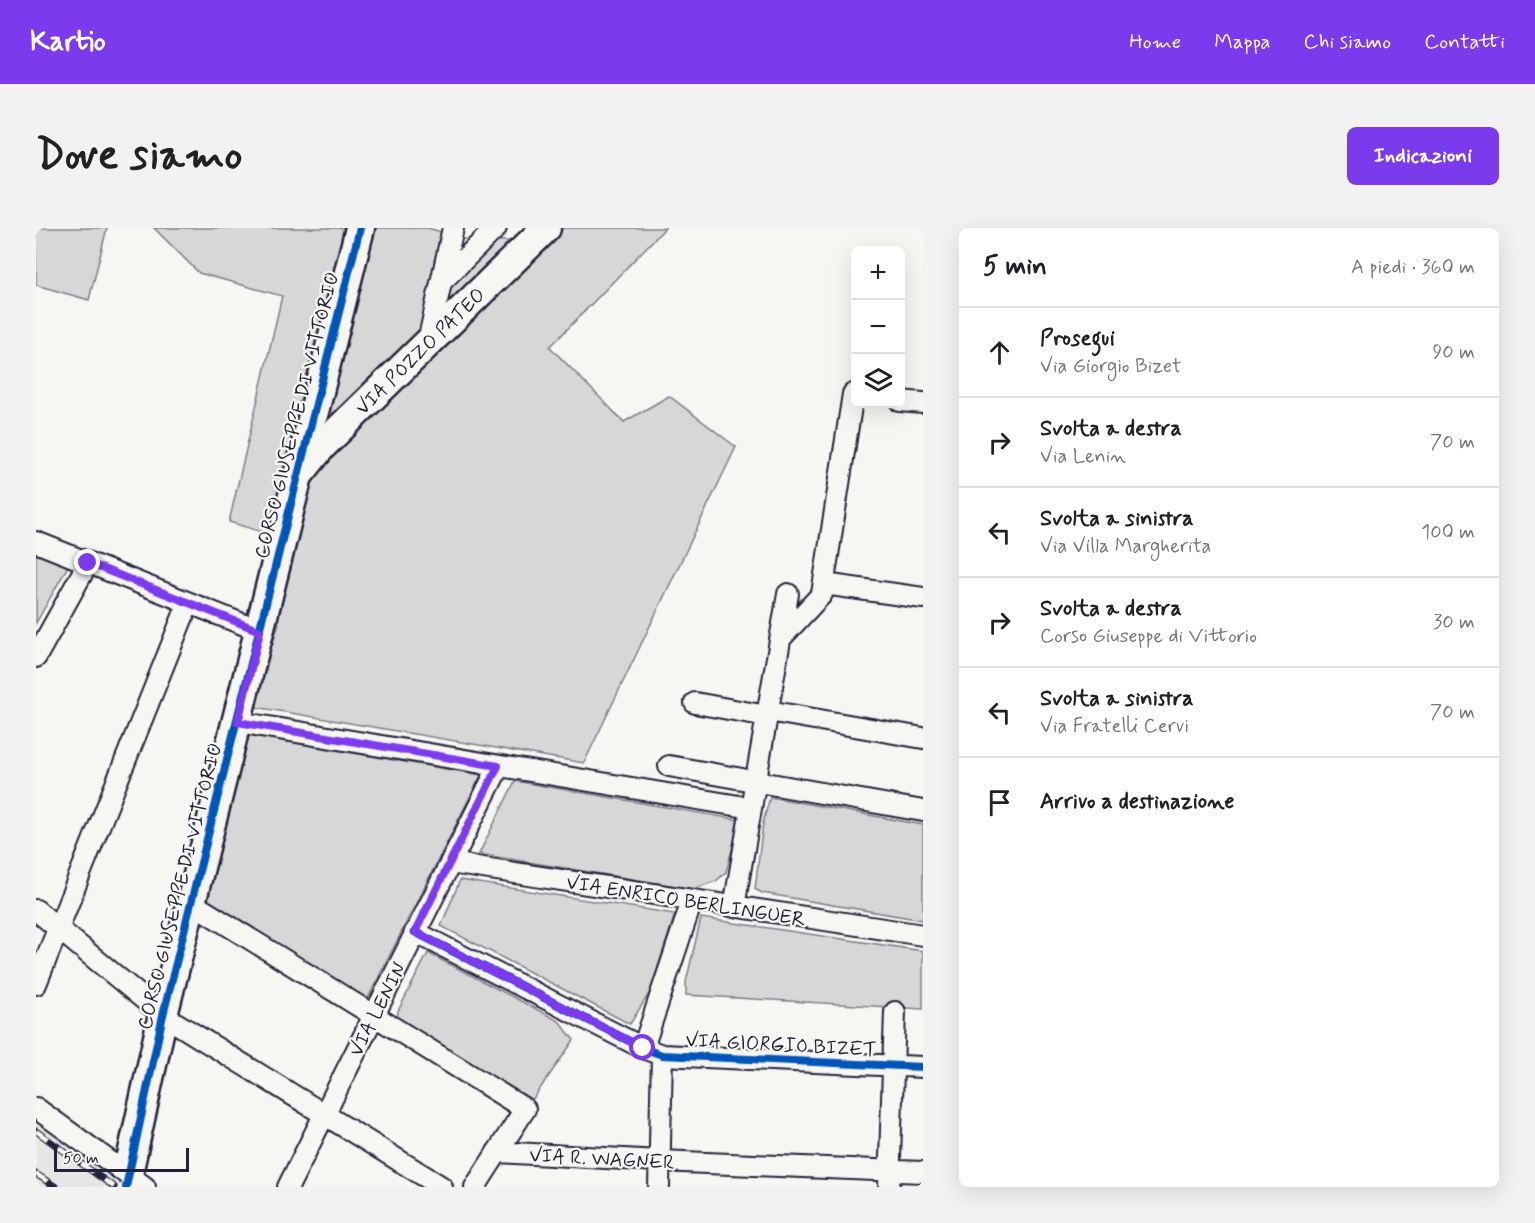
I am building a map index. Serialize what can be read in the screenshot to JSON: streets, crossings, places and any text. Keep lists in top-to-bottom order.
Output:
{
  "streets": {
    "street": [
      "VIA POZZO PATEO",
      "CORSO GIUSEPPE DI VITTORIO",
      "VIA ENRICO BERLINGUER",
      "VIA LENIN",
      "VIA GIORGIO BIZET",
      "VIA R. WAGNER"
    ]
  },
  "crossings": [
    ["VIA POZZO PATEO", "CORSO GIUSEPPE DI VITTORIO"],
    ["VIA ENRICO BERLINGUER", "VIA LENIN"],
    ["VIA LENIN", "VIA GIORGIO BIZET"]
  ],
  "scale_bar": "50 m",
  "page": {
    "header": "Kartio",
    "nav": [
      "Home",
      "Mappa",
      "Chi siamo",
      "Contatti"
    ],
    "buttons": "Indicazioni",
    "title": "Dove siamo",
    "heading": ["5 min", "A piedi · 360 m"],
    "map_buttons": ["+", "−"],
    "list": [
      ["Prosegui", "Via Giorgio Bizet", "90 m"],
      ["Svolta a destra", "Via Lenin", "70 m"],
      ["Svolta a sinistra", "Via Villa Margherita", "100 m"],
      ["Svolta a destra", "Corso Giuseppe di Vittorio", "30 m"],
      ["Svolta a sinistra", "Via Fratelli Cervi", "70 m"],
      "Arrivo a destinazione"
    ],
    "scale": "50 m"
  }
}
